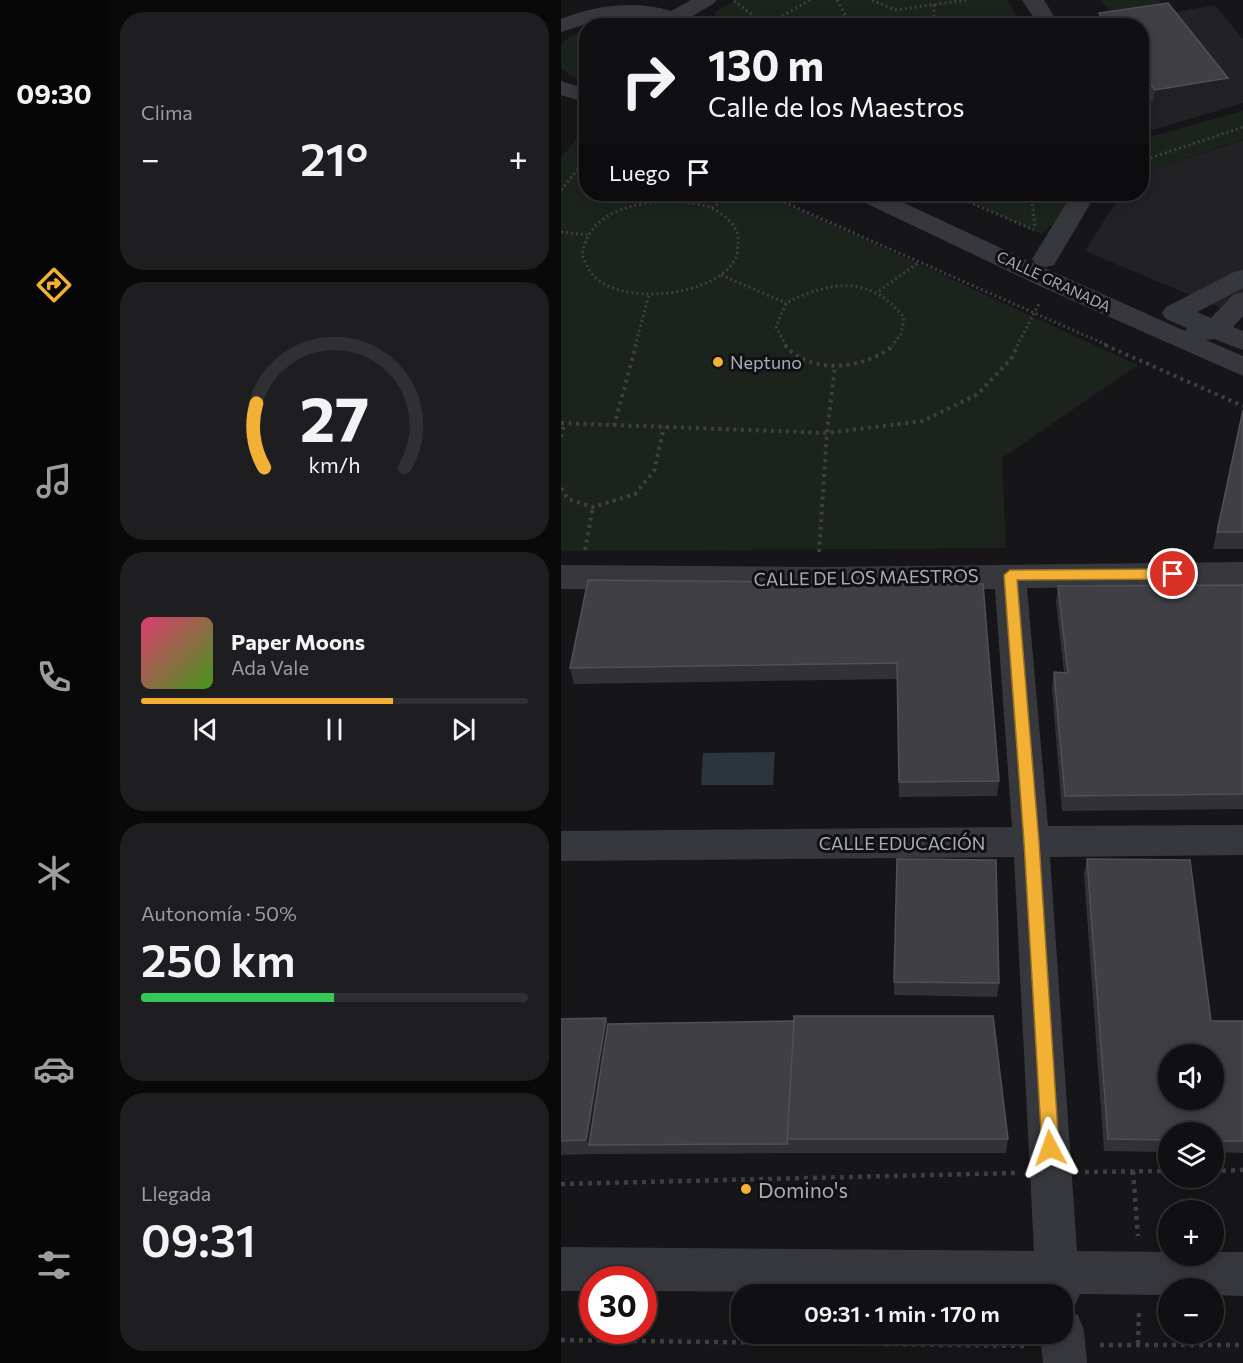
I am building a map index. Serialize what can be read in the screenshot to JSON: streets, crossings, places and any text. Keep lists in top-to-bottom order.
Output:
{
  "streets": {
    "street": ["CALLE GRANADA", "CALLE DE LOS MAESTROS", "CALLE EDUCACIÓN"]
  },
  "places": ["Neptuno", "Domino's"],
  "page": {
    "tabs": "09:30",
    "tile": [
      "Clima",
      ["Autonomía · 50%", "250 km"],
      ["Llegada", "09:31"]
    ],
    "turn": ["130 m", "Calle de los Maestros"],
    "heat": ["−", "21°", "+"],
    "then": "Luego",
    "song": ["Paper Moons", "Ada Vale"],
    "map_buttons": ["+", "−"],
    "limit": "30",
    "trip": "09:31 · 1 min · 170 m",
    "gauge": ["27", "km/h"]
  }
}
